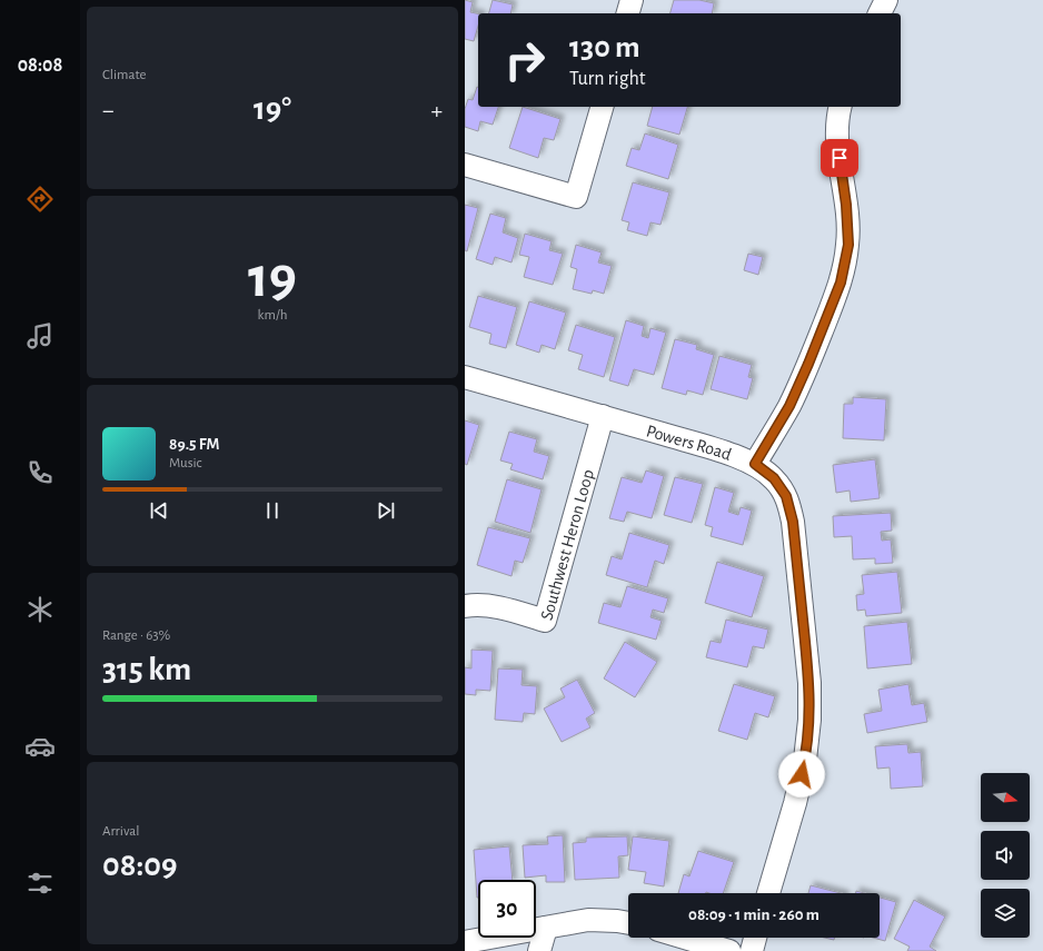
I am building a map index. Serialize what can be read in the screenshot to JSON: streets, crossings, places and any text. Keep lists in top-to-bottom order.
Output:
{
  "streets": {
    "street": ["Powers Road", "Southwest Heron Loop"]
  },
  "crossings": [
    ["Powers Road", "Southwest Heron Loop"]
  ],
  "north": "right",
  "page": {
    "tabs": "08:08",
    "tile": [
      "Climate",
      ["19", "km/h"],
      ["Range · 63%", "315 km"],
      ["Arrival", "08:09"]
    ],
    "turn": ["130 m", "Turn right"],
    "heat": ["−", "19°", "+"],
    "song": ["89.5 FM", "Music"],
    "limit": "30",
    "trip": "08:09 · 1 min · 260 m"
  }
}
